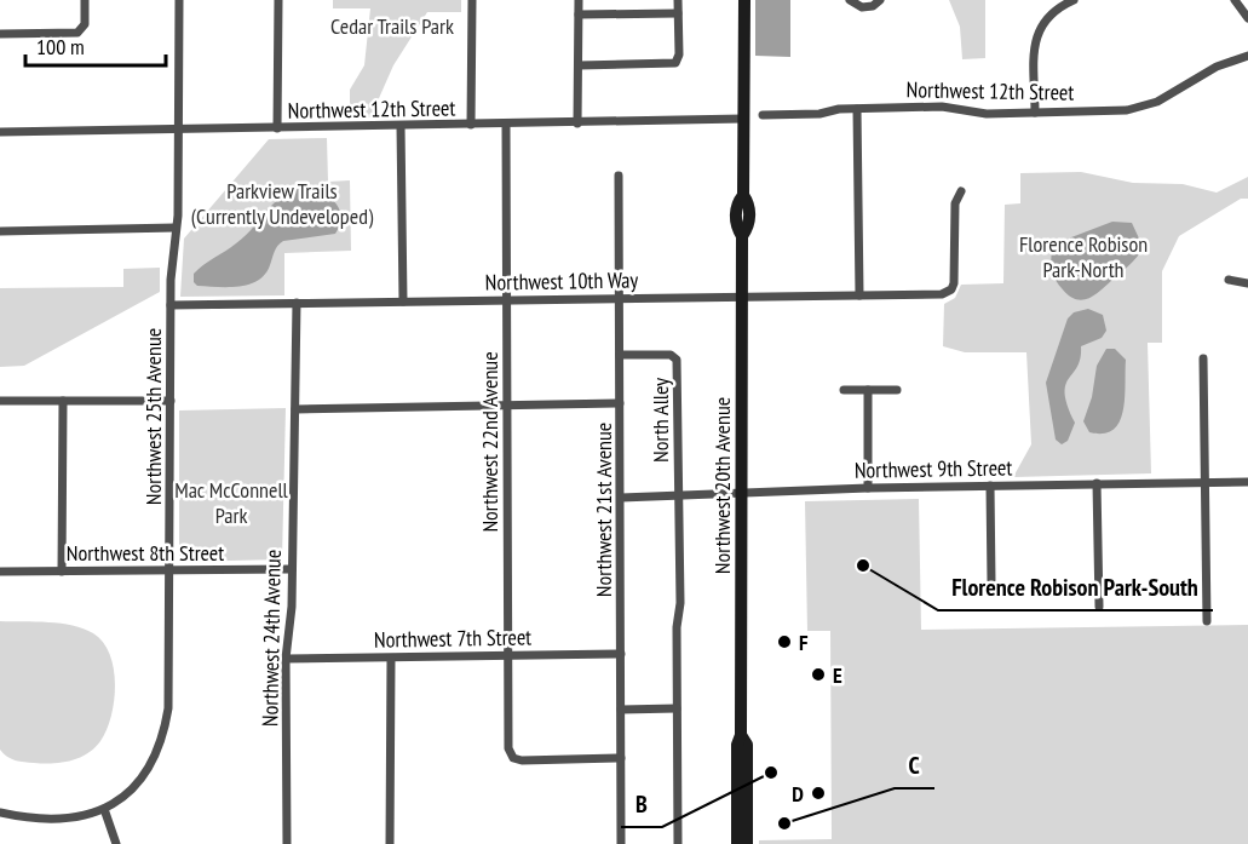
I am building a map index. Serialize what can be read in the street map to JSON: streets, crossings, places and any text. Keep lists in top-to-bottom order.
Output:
{
  "streets": {
    "street": [
      "Northwest 12th Street",
      "Northwest 10th Way",
      "Northwest 25th Avenue",
      "North Alley",
      "Northwest 22nd Avenue",
      "Northwest 9th Street",
      "Northwest 20th Avenue",
      "Northwest 21st Avenue",
      "Northwest 8th Street",
      "Northwest 24th Avenue",
      "Northwest 7th Street"
    ]
  },
  "crossings": [
    ["Northwest 12th Street", "Northwest 25th Avenue"],
    ["Northwest 12th Street", "Northwest 22nd Avenue"],
    ["Northwest 12th Street", "Northwest 20th Avenue"],
    ["Northwest 10th Way", "Northwest 25th Avenue"],
    ["Northwest 10th Way", "Northwest 22nd Avenue"],
    ["Northwest 10th Way", "Northwest 20th Avenue"],
    ["Northwest 10th Way", "Northwest 21st Avenue"],
    ["Northwest 10th Way", "Northwest 24th Avenue"],
    ["Northwest 25th Avenue", "Northwest 8th Street"],
    ["North Alley", "Northwest 9th Street"],
    ["North Alley", "Northwest 21st Avenue"],
    ["Northwest 22nd Avenue", "Northwest 21st Avenue"],
    ["Northwest 22nd Avenue", "Northwest 7th Street"],
    ["Northwest 9th Street", "Northwest 20th Avenue"],
    ["Northwest 9th Street", "Northwest 21st Avenue"],
    ["Northwest 21st Avenue", "Northwest 7th Street"],
    ["Northwest 8th Street", "Northwest 24th Avenue"],
    ["Northwest 24th Avenue", "Northwest 7th Street"]
  ],
  "parks": [
    "Cedar Trails Park",
    "Parkview Trails (Currently Undeveloped)",
    "Florence Robison Park-North",
    "Mac McConnell Park"
  ],
  "places": [
    "Florence Robison Park-South",
    "F",
    "E",
    "B",
    "D",
    "C"
  ],
  "scale_bar": "100 m"
}
